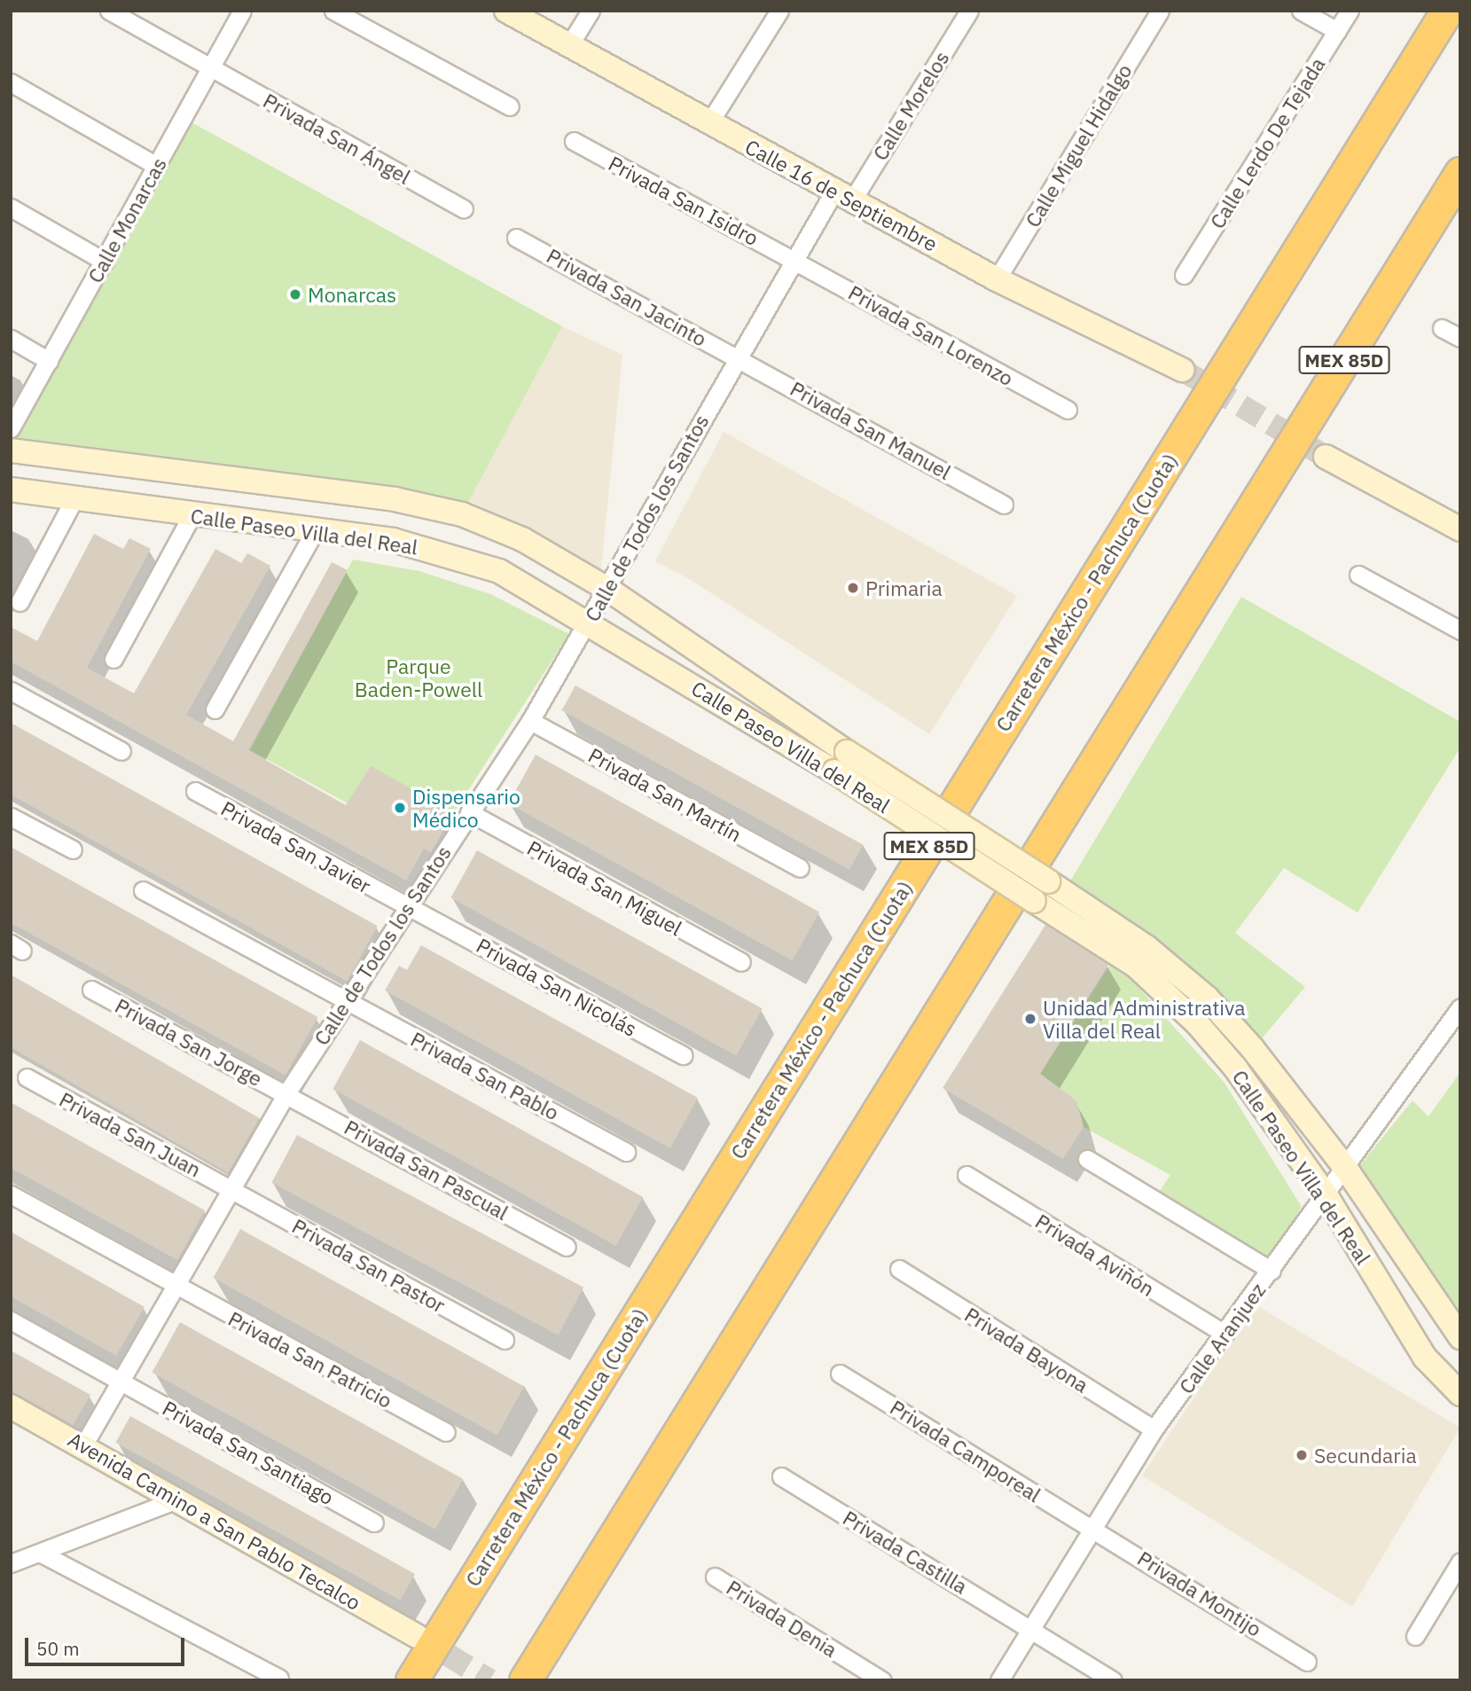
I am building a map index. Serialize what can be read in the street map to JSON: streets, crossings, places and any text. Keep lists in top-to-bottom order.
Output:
{
  "streets": {
    "highway": ["MEX 85D", "Carretera México - Pachuca (Cuota)"],
    "street": [
      "Calle Morelos",
      "Privada San Ángel",
      "Calle Lerdo De Tejada",
      "Calle Miguel Hidalgo",
      "Calle 16 de Septiembre",
      "Privada San Isidro",
      "Calle Monarcas",
      "Privada San Jacinto",
      "Privada San Lorenzo",
      "Privada San Manuel",
      "Calle de Todos los Santos",
      "Calle Paseo Villa del Real",
      "Privada San Martín",
      "Privada San Javier",
      "Privada San Miguel",
      "Privada San Nicolás",
      "Privada San Jorge",
      "Privada San Pablo",
      "Privada San Juan",
      "Privada San Pascual",
      "Privada Aviñón",
      "Privada San Pastor",
      "Calle Aranjuez",
      "Privada Bayona",
      "Privada San Patricio",
      "Privada Camporeal",
      "Privada San Santiago",
      "Avenida Camino a San Pablo Tecalco",
      "Privada Castilla",
      "Privada Montijo",
      "Privada Denia"
    ]
  },
  "crossings": [
    ["Calle Morelos", "Calle 16 de Septiembre"],
    ["Calle Morelos", "Calle de Todos los Santos"],
    ["Privada San Ángel", "Calle Monarcas"],
    ["Calle Miguel Hidalgo", "Calle 16 de Septiembre"],
    ["Calle 16 de Septiembre", "Calle de Todos los Santos"],
    ["Privada San Isidro", "Privada San Lorenzo"],
    ["Privada San Isidro", "Calle de Todos los Santos"],
    ["Privada San Jacinto", "Privada San Manuel"],
    ["Privada San Jacinto", "Calle de Todos los Santos"],
    ["Privada San Lorenzo", "Calle de Todos los Santos"],
    ["Privada San Manuel", "Calle de Todos los Santos"],
    ["Calle de Todos los Santos", "Calle Paseo Villa del Real"],
    ["Calle de Todos los Santos", "Privada San Martín"],
    ["Calle de Todos los Santos", "Privada San Javier"],
    ["Calle de Todos los Santos", "Privada San Miguel"],
    ["Calle de Todos los Santos", "Privada San Jorge"],
    ["Calle de Todos los Santos", "Privada San Pablo"],
    ["Calle de Todos los Santos", "Privada San Juan"],
    ["Calle de Todos los Santos", "Privada San Pascual"],
    ["Calle de Todos los Santos", "Privada San Pastor"],
    ["Calle de Todos los Santos", "Privada San Patricio"],
    ["Calle de Todos los Santos", "Privada San Santiago"],
    ["Calle de Todos los Santos", "Avenida Camino a San Pablo Tecalco"],
    ["Calle Paseo Villa del Real", "Calle Aranjuez"],
    ["Privada San Javier", "Privada San Nicolás"],
    ["Privada San Jorge", "Privada San Pascual"],
    ["Privada San Juan", "Privada San Pastor"],
    ["Privada Aviñón", "Calle Aranjuez"],
    ["Calle Aranjuez", "Privada Bayona"],
    ["Calle Aranjuez", "Privada Camporeal"],
    ["Calle Aranjuez", "Privada Castilla"],
    ["Calle Aranjuez", "Privada Montijo"],
    ["Privada Camporeal", "Privada Montijo"]
  ],
  "parks": ["Parque Baden-Powell"],
  "places": [
    "Monarcas",
    "Primaria",
    "Dispensario Médico",
    "Unidad Administrativa Villa del Real",
    "Secundaria"
  ],
  "scale_bar": "50 m"
}
